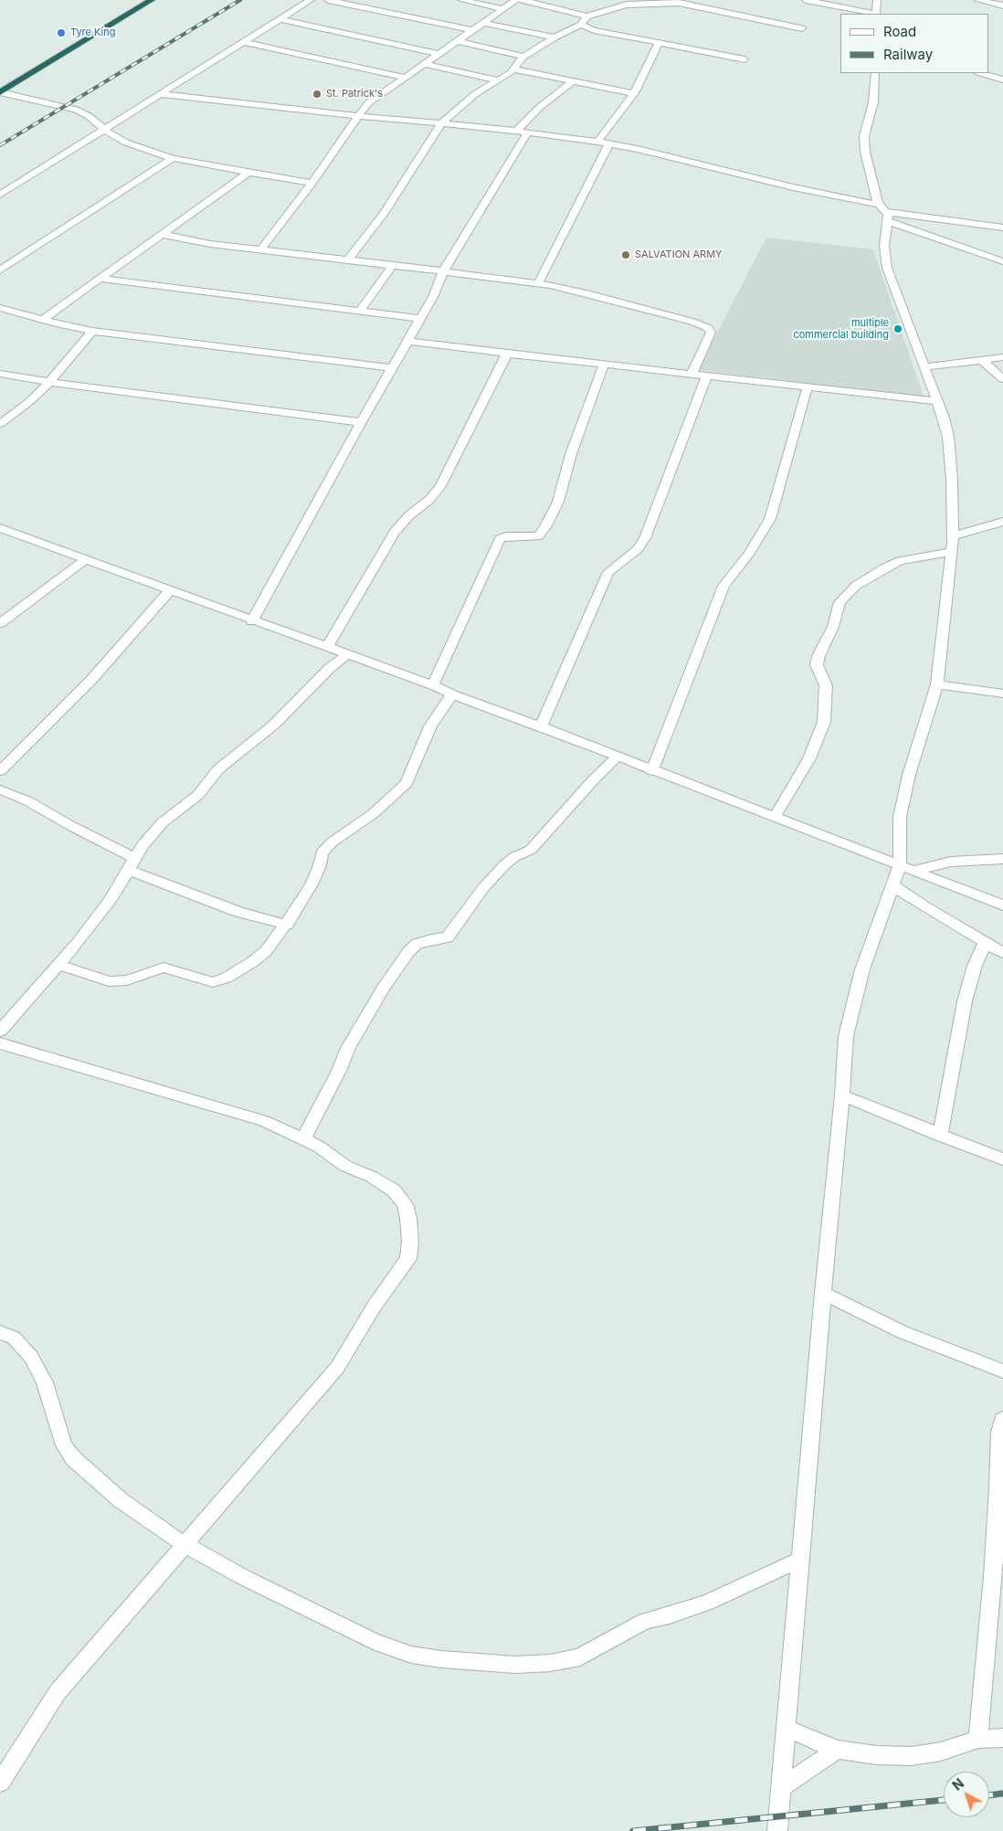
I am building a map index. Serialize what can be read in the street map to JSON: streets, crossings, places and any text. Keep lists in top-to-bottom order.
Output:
{
  "places": [
    "Tyre King",
    "St. Patrick's",
    "SALVATION ARMY",
    "multiple commercial building"
  ],
  "legend": ["Road", "Railway"],
  "north": "top left"
}
